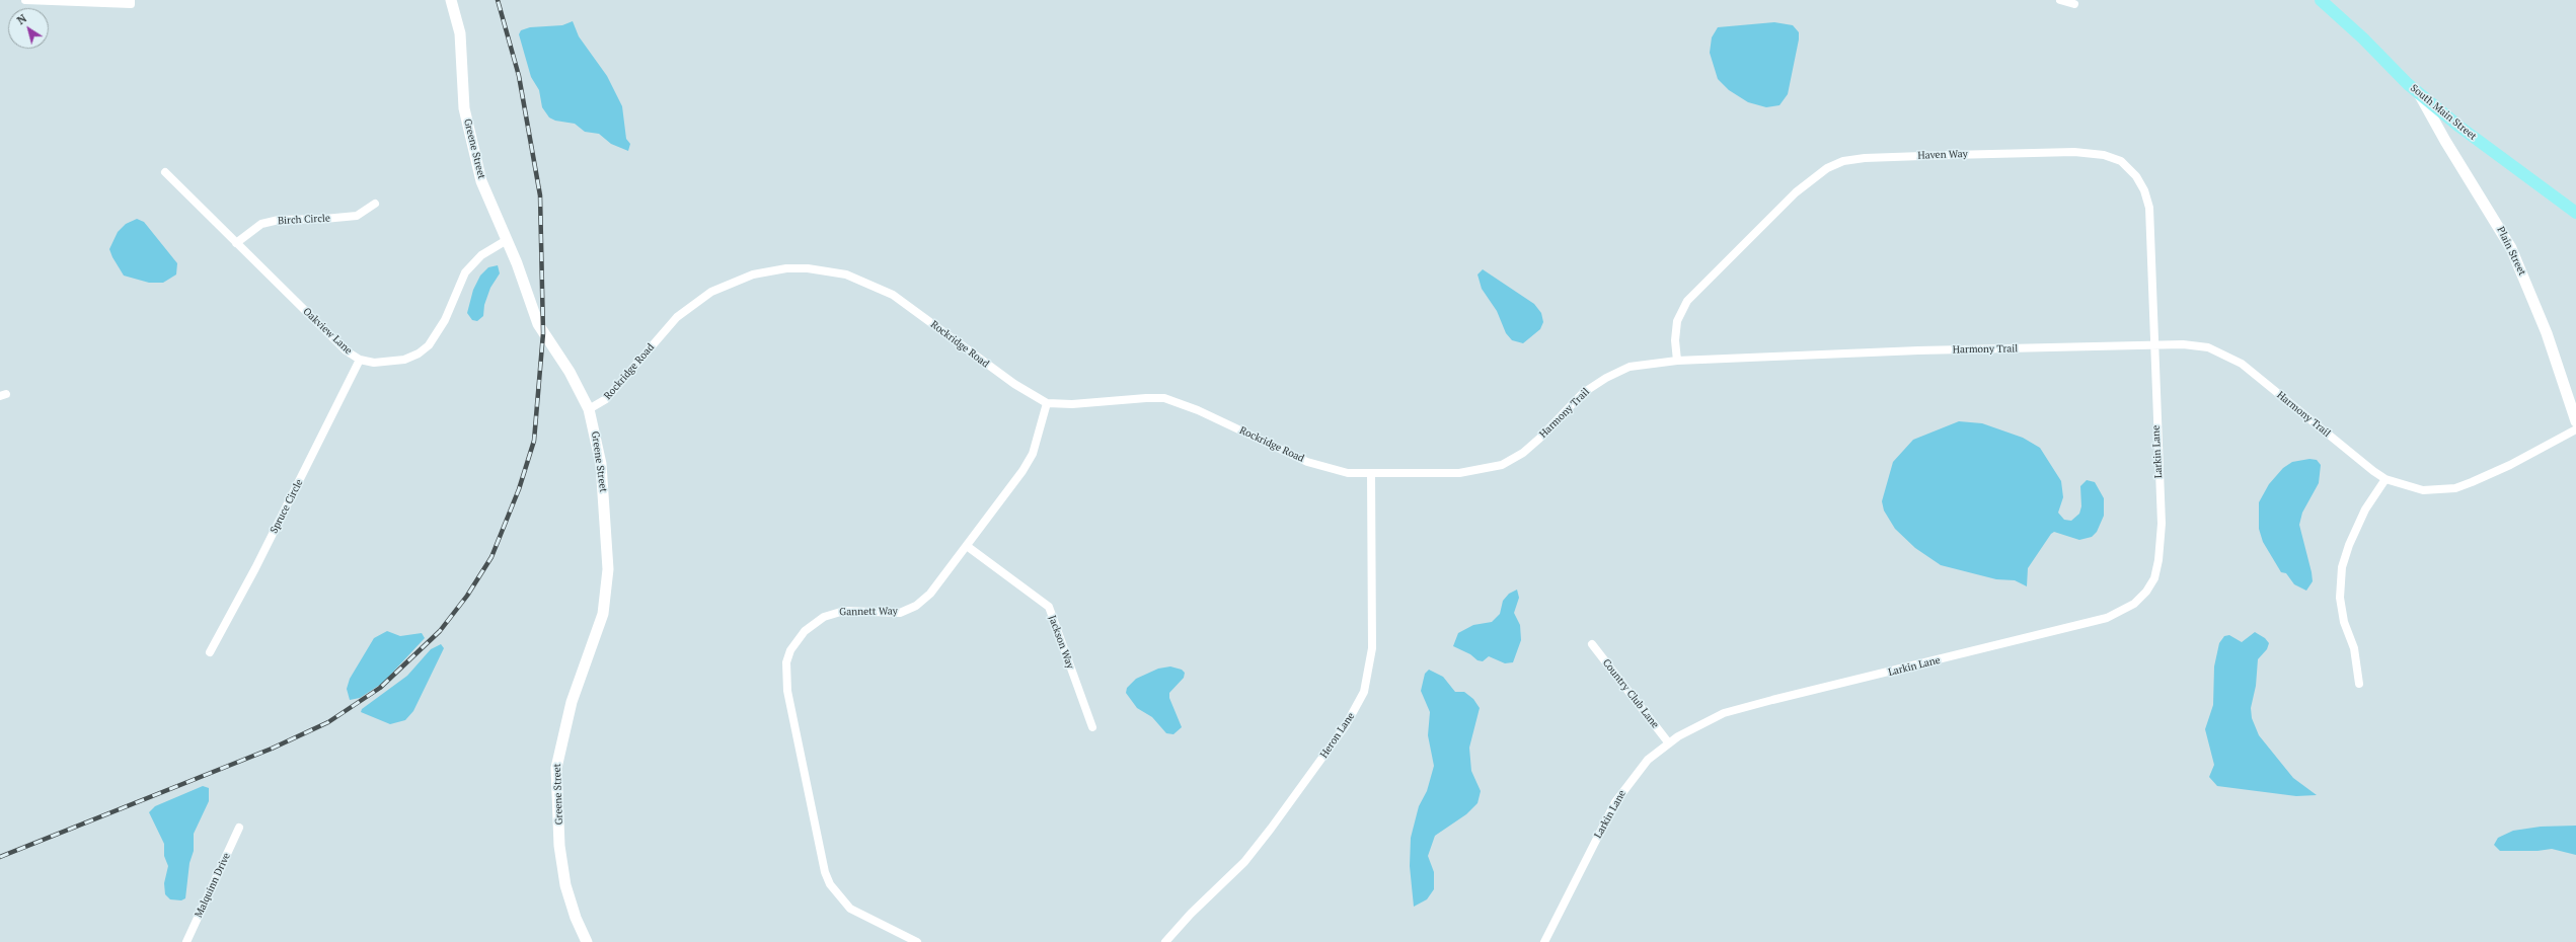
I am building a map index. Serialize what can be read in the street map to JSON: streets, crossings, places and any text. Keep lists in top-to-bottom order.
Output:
{
  "streets": {
    "main road": ["South Main Street"],
    "street": [
      "Greene Street",
      "Haven Way",
      "Birch Circle",
      "Plain Street",
      "Oakview Lane",
      "Rockridge Road",
      "Harmony Trail",
      "Larkin Lane",
      "Spruce Circle",
      "Gannett Way",
      "Jackson Way",
      "Country Club Lane",
      "Heron Lane",
      "Malquinn Drive"
    ]
  },
  "crossings": [
    ["South Main Street", "Plain Street"],
    ["Greene Street", "Oakview Lane"],
    ["Greene Street", "Rockridge Road"],
    ["Haven Way", "Harmony Trail"],
    ["Haven Way", "Larkin Lane"],
    ["Birch Circle", "Oakview Lane"],
    ["Oakview Lane", "Spruce Circle"],
    ["Rockridge Road", "Harmony Trail"],
    ["Rockridge Road", "Gannett Way"],
    ["Rockridge Road", "Heron Lane"],
    ["Harmony Trail", "Larkin Lane"],
    ["Harmony Trail", "Heron Lane"],
    ["Larkin Lane", "Country Club Lane"],
    ["Gannett Way", "Jackson Way"]
  ],
  "north": "top left"
}
